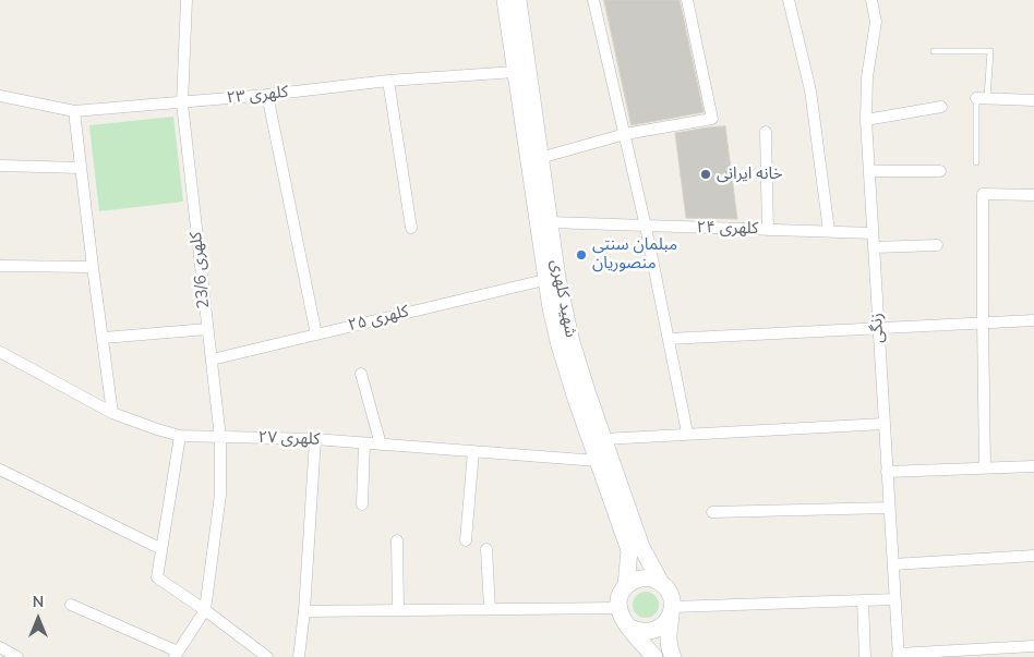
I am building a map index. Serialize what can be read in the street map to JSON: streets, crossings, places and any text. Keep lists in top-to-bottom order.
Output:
{
  "streets": {
    "main road": ["شهید کلهری"],
    "street": [
      "کلهری ۲۳",
      "کلهری ۲۴",
      "کلهری 23/6",
      "کلهری ۲۵",
      "زنگی",
      "کلهری ۲۷"
    ]
  },
  "crossings": [
    ["کلهری ۲۳", "کلهری 23/6"],
    ["کلهری ۲۳", "شهید کلهری"],
    ["کلهری ۲۴", "شهید کلهری"],
    ["کلهری ۲۴", "زنگی"],
    ["کلهری 23/6", "کلهری ۲۵"],
    ["کلهری 23/6", "کلهری ۲۷"],
    ["شهید کلهری", "کلهری ۲۵"],
    ["شهید کلهری", "کلهری ۲۷"]
  ],
  "places": ["خانه ایرانی", "مبلمان سنتی منصوریان"],
  "north": "top"
}
